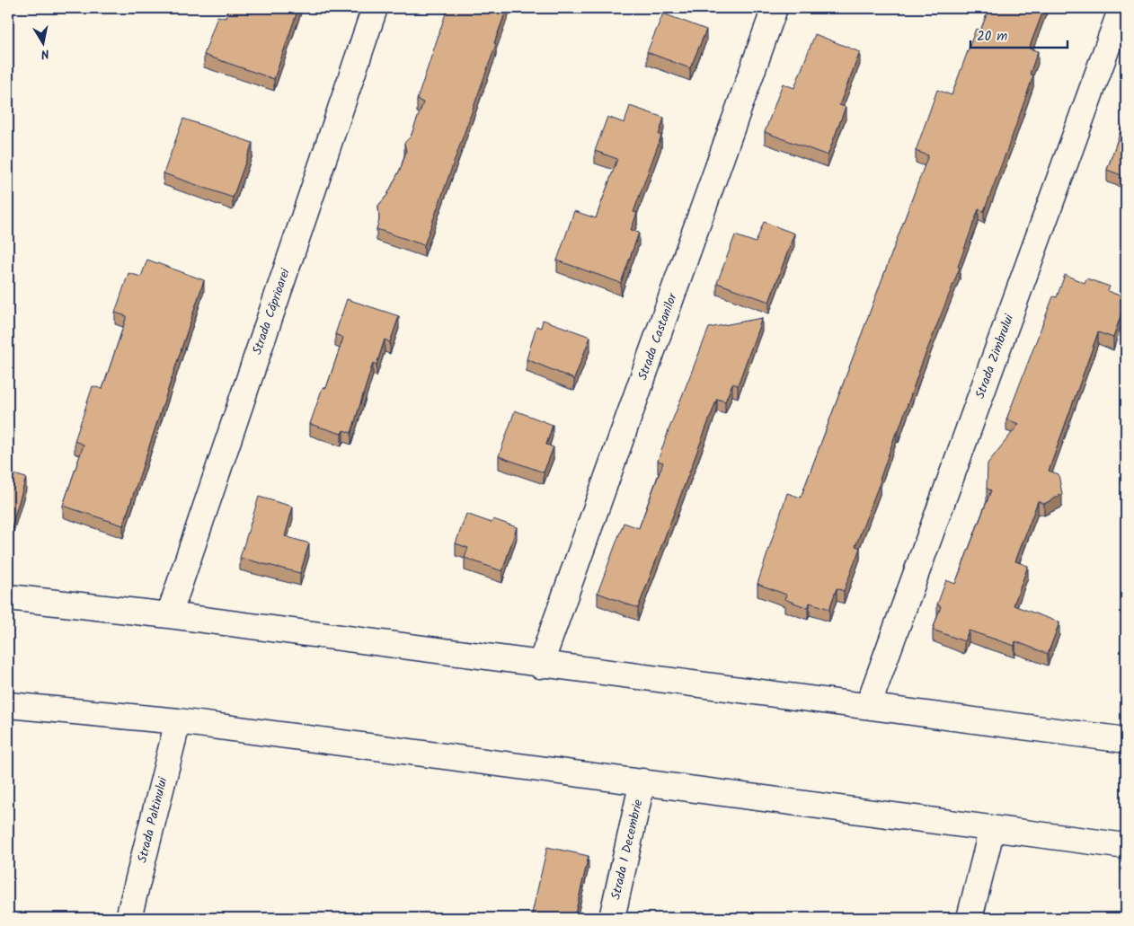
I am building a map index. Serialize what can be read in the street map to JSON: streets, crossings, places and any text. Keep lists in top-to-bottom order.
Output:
{
  "streets": {
    "street": [
      "Strada Căprioarei",
      "Strada Castanilor",
      "Strada Zimbrului",
      "Strada Paltinului",
      "Strada 1 Decembrie"
    ]
  },
  "scale_bar": "20 m",
  "north": "bottom"
}
